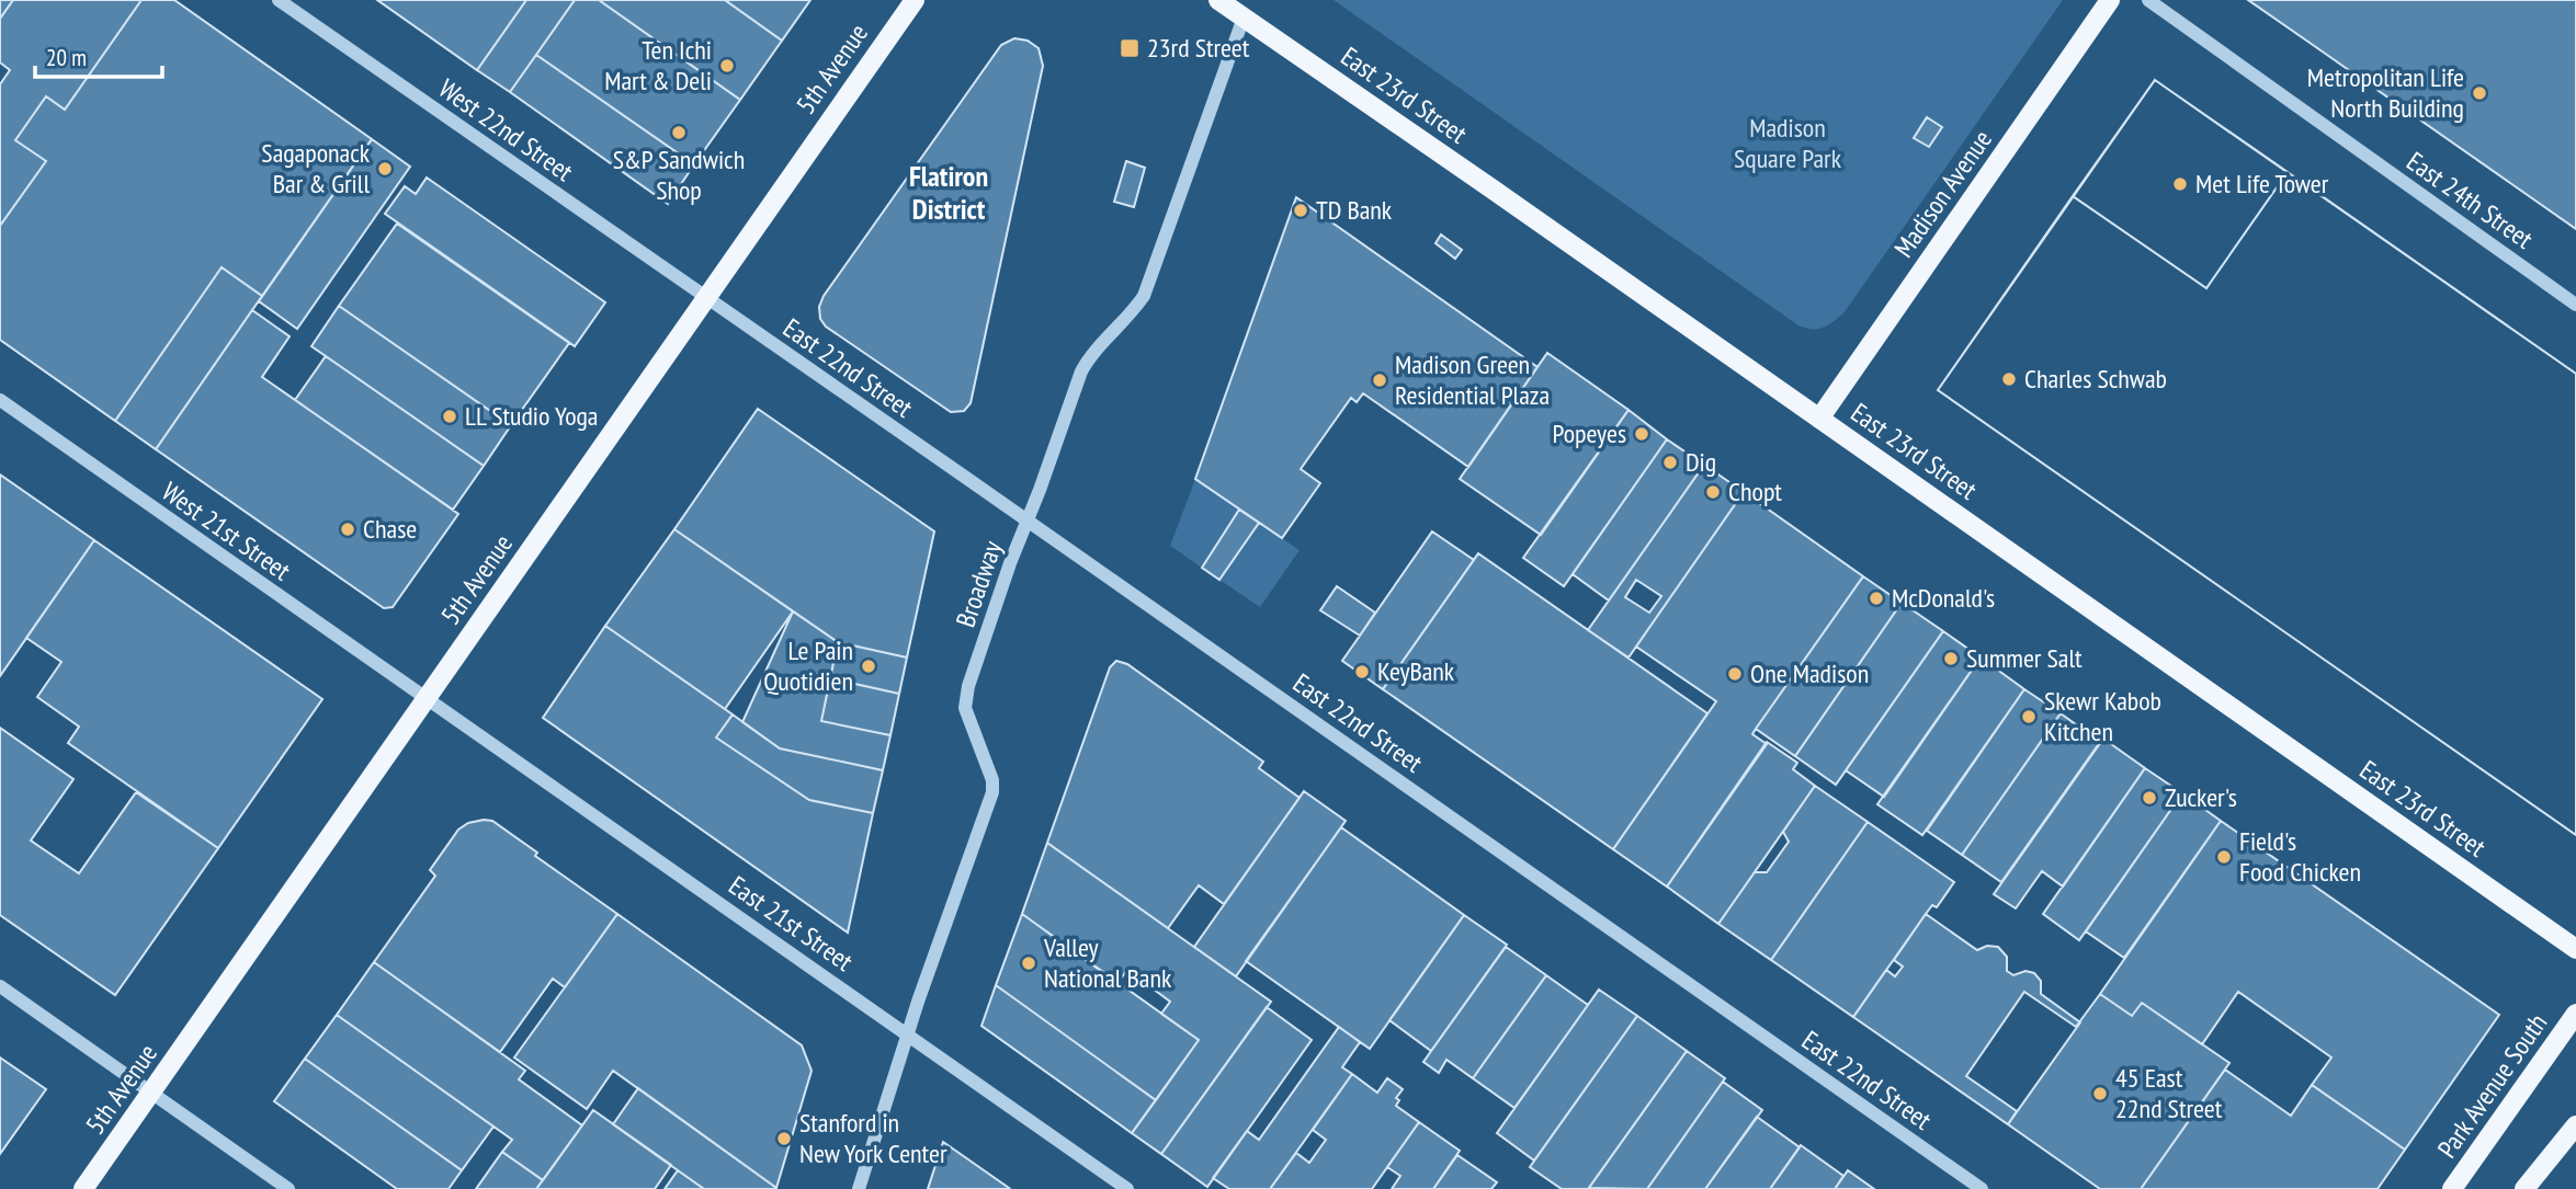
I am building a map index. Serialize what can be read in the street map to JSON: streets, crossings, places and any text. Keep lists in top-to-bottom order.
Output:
{
  "streets": {
    "main road": [
      "5th Avenue",
      "East 23rd Street",
      "Madison Avenue",
      "Park Avenue South"
    ],
    "street": [
      "West 22nd Street",
      "East 24th Street",
      "East 22nd Street",
      "West 21st Street",
      "Broadway",
      "East 21st Street"
    ]
  },
  "crossings": [
    ["5th Avenue", "West 22nd Street"],
    ["5th Avenue", "East 22nd Street"],
    ["5th Avenue", "West 21st Street"],
    ["5th Avenue", "East 21st Street"],
    ["East 23rd Street", "Madison Avenue"],
    ["East 23rd Street", "Broadway"],
    ["West 22nd Street", "East 22nd Street"],
    ["East 22nd Street", "Broadway"],
    ["West 21st Street", "East 21st Street"],
    ["Broadway", "East 21st Street"]
  ],
  "districts": ["Flatiron District"],
  "parks": ["Madison Square Park"],
  "places": {
    "transit": ["23rd Street"],
    "other": [
      "Ten Ichi Mart & Deli",
      "Metropolitan Life North Building",
      "S&P Sandwich Shop",
      "Sagaponack Bar & Grill",
      "Met Life Tower",
      "TD Bank",
      "Charles Schwab",
      "Madison Green Residential Plaza",
      "LL Studio Yoga",
      "Popeyes",
      "Dig",
      "Chopt",
      "Chase",
      "McDonald's",
      "Summer Salt",
      "Le Pain Quotidien",
      "KeyBank",
      "One Madison",
      "Skewr Kabob Kitchen",
      "Zucker's",
      "Field's Food Chicken",
      "Valley National Bank",
      "45 East 22nd Street",
      "Stanford in New York Center"
    ]
  },
  "scale_bar": "20 m"
}
